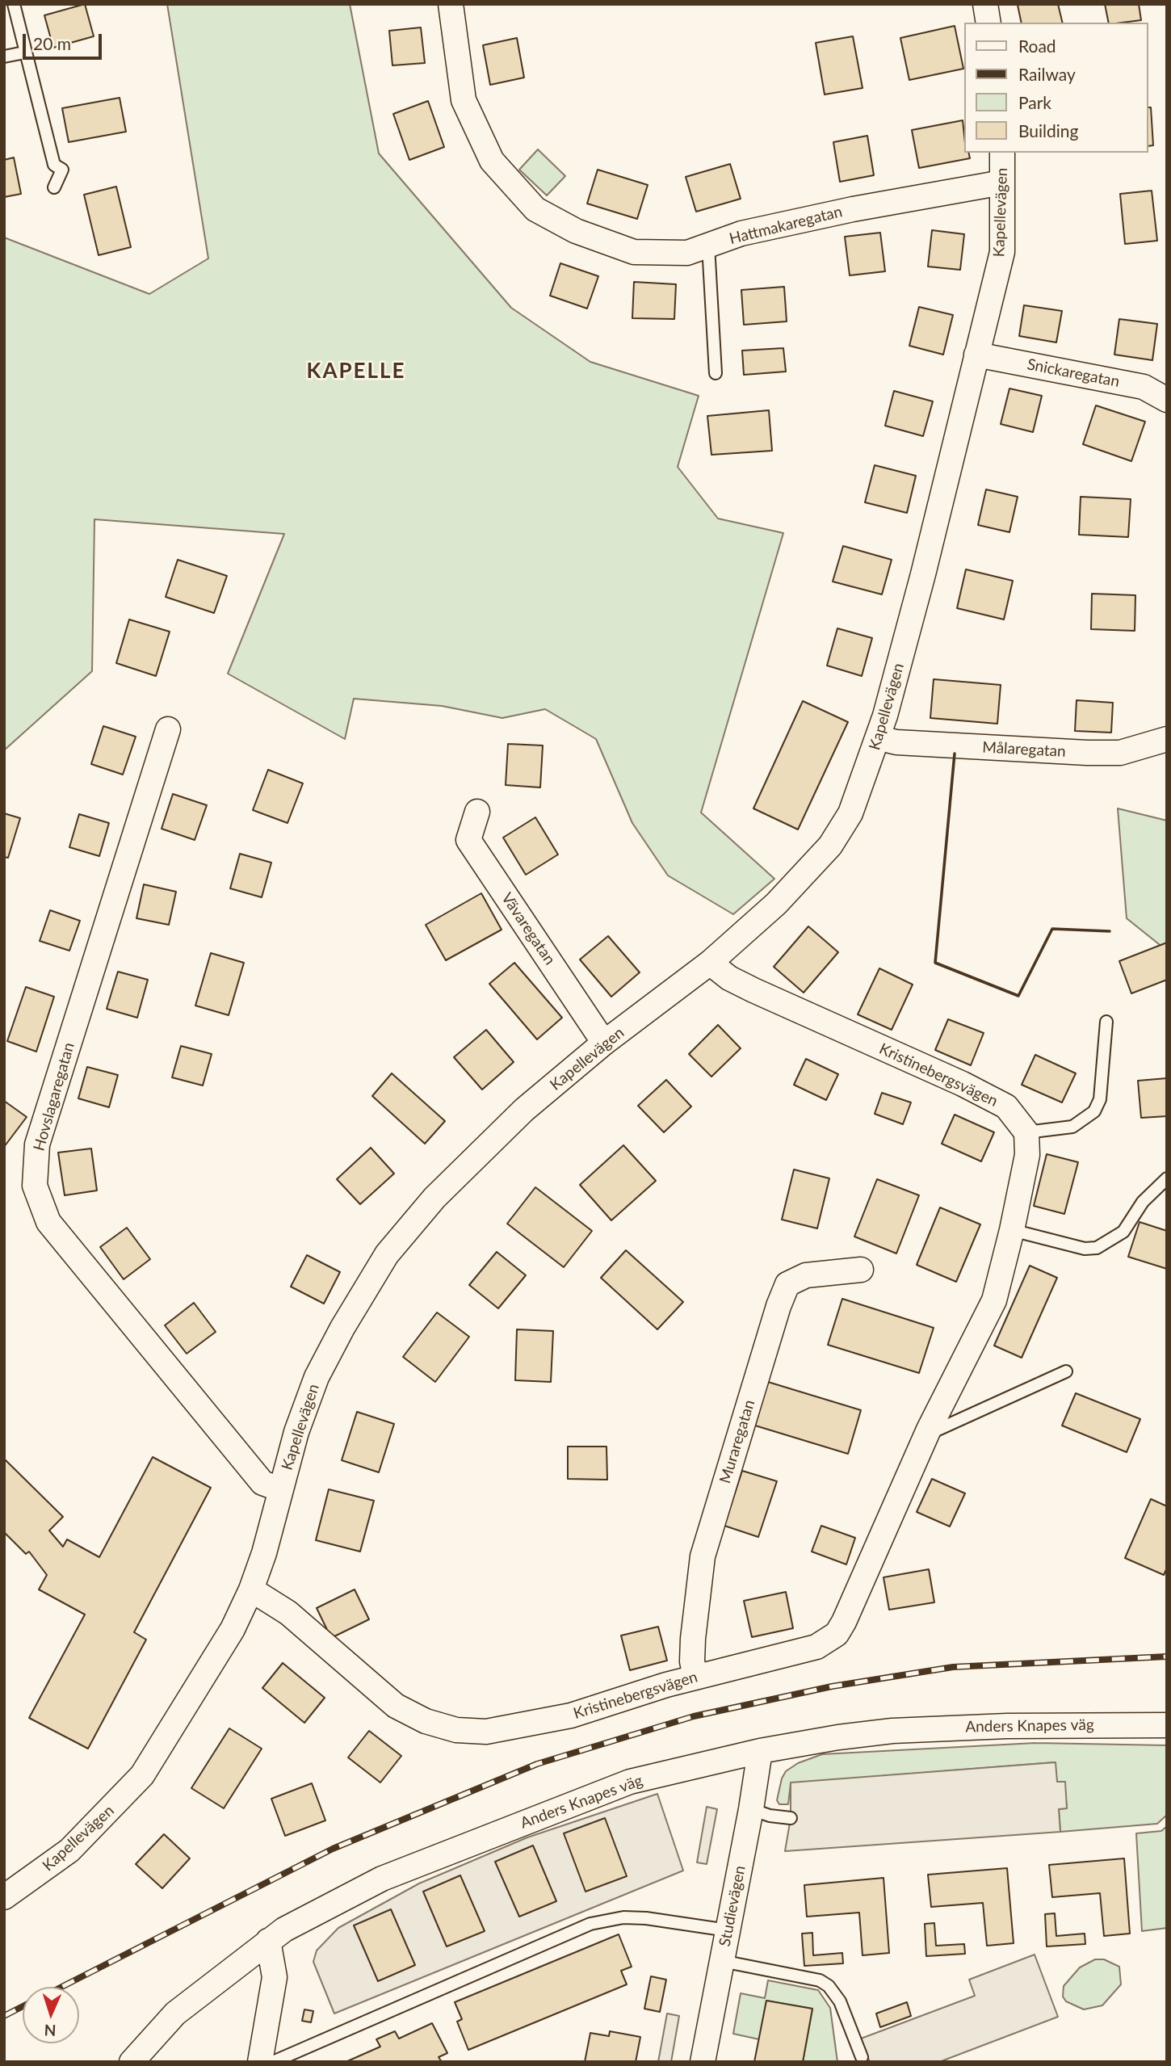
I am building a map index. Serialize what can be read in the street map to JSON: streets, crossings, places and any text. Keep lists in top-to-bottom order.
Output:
{
  "streets": {
    "street": [
      "Kapellevägen",
      "Hattmakaregatan",
      "Snickaregatan",
      "Målaregatan",
      "Vävaregatan",
      "Kristinebergsvägen",
      "Hovslagaregatan",
      "Muraregatan",
      "Anders Knapes väg",
      "Studievägen"
    ]
  },
  "crossings": [
    ["Kapellevägen", "Hattmakaregatan"],
    ["Kapellevägen", "Snickaregatan"],
    ["Kapellevägen", "Målaregatan"],
    ["Kapellevägen", "Vävaregatan"],
    ["Kapellevägen", "Kristinebergsvägen"],
    ["Kapellevägen", "Hovslagaregatan"],
    ["Kristinebergsvägen", "Muraregatan"],
    ["Anders Knapes väg", "Studievägen"]
  ],
  "districts": ["KAPELLE"],
  "legend": [
    "Road",
    "Railway",
    "Park",
    "Building"
  ],
  "scale_bar": "20 m",
  "north": "bottom"
}
